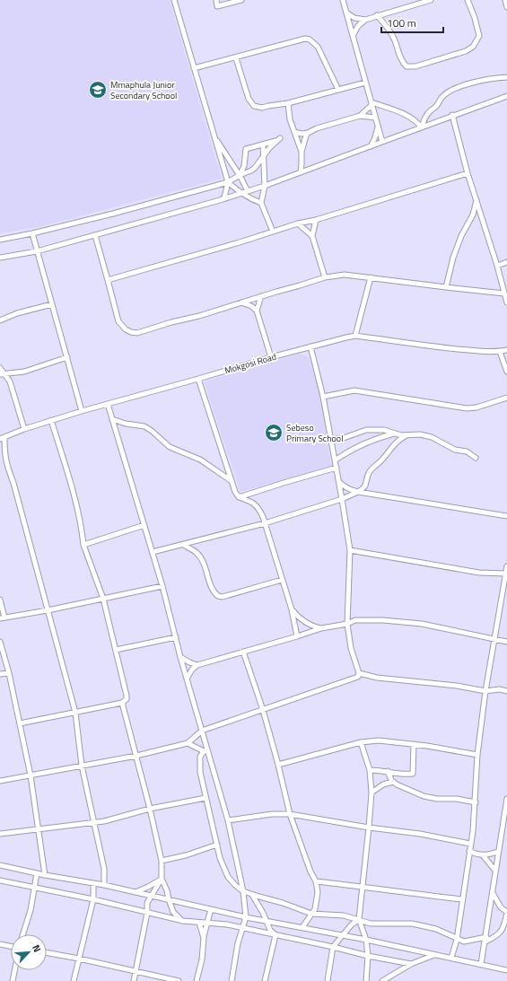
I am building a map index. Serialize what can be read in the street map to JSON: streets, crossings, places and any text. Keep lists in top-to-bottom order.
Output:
{
  "streets": {
    "street": ["Mokgosi Road"]
  },
  "places": {
    "school or university": ["Mmaphula Junior Secondary School", "Sebeso Primary School"]
  },
  "scale_bar": "100 m",
  "north": "top right"
}
